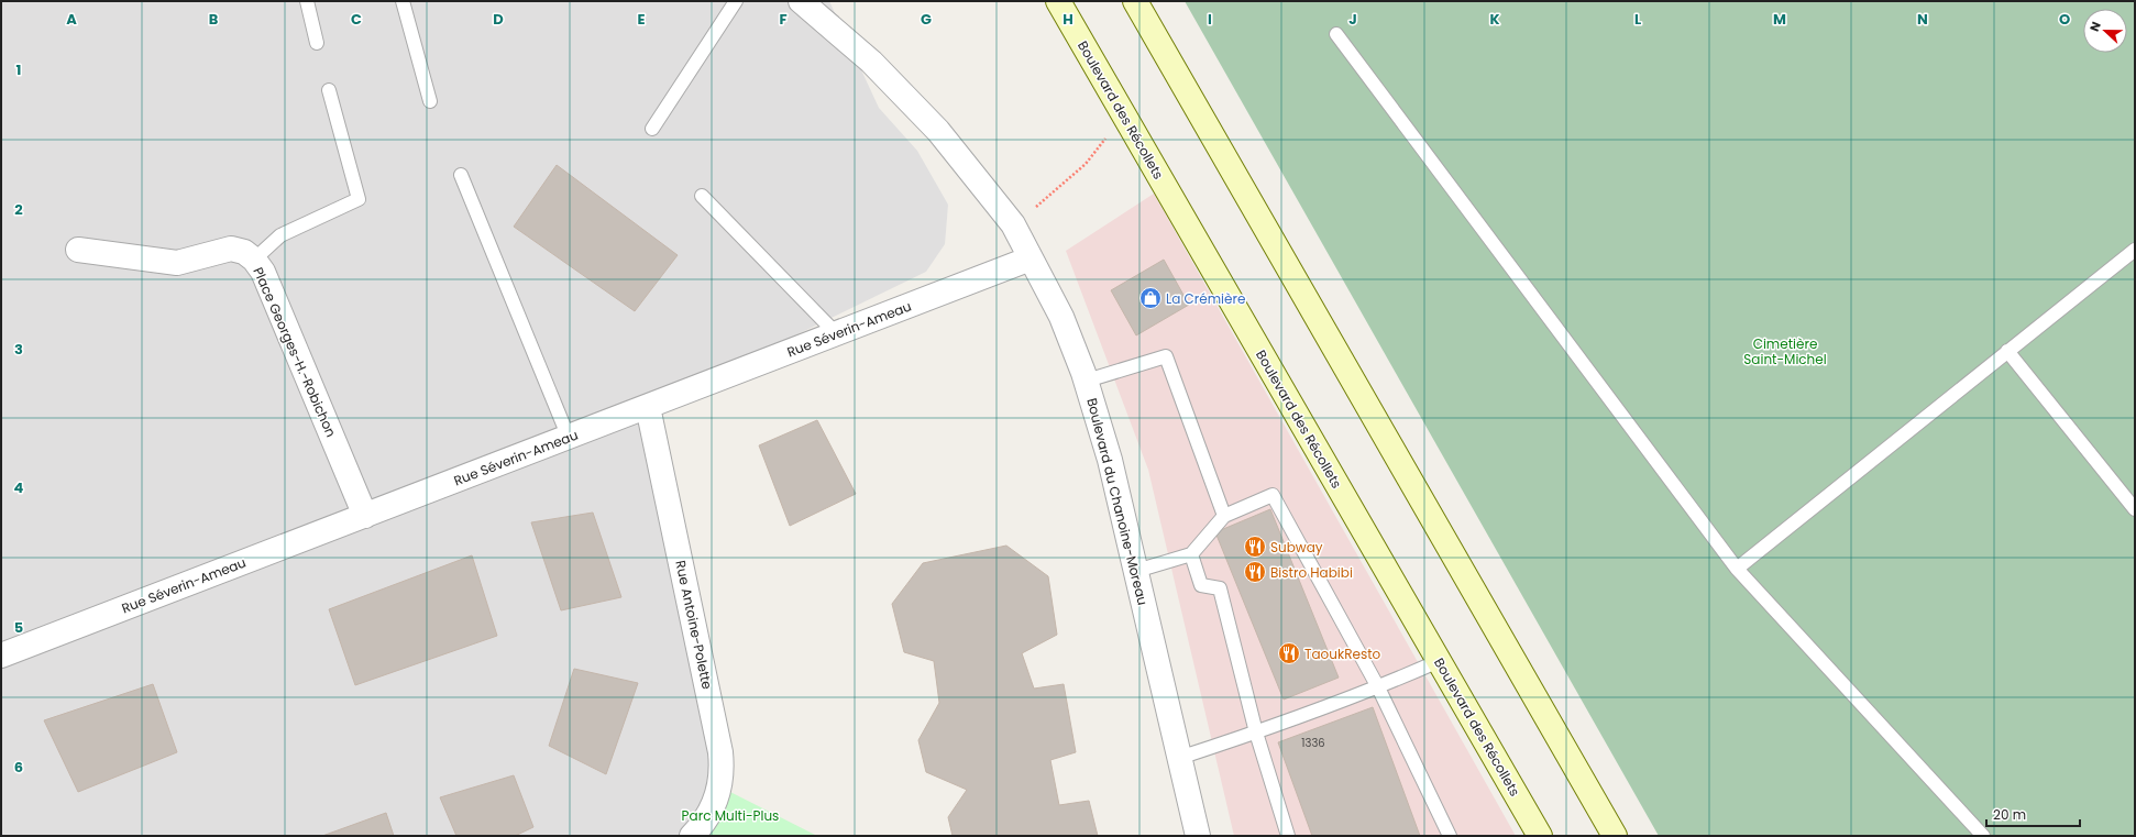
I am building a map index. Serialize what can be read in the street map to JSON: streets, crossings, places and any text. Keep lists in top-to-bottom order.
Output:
{
  "streets": {
    "main road": ["Boulevard des Récollets"],
    "street": [
      "Rue Séverin-Ameau",
      "Place Georges-H.-Robichon",
      "Boulevard du Chanoine-Moreau",
      "Rue Antoine-Polette"
    ]
  },
  "crossings": [
    ["Rue Séverin-Ameau", "Place Georges-H.-Robichon"],
    ["Rue Séverin-Ameau", "Boulevard du Chanoine-Moreau"],
    ["Rue Séverin-Ameau", "Rue Antoine-Polette"]
  ],
  "parks": ["Cimetière Saint-Michel", "Parc Multi-Plus"],
  "places": {
    "shop": ["La Crémière"],
    "restaurant": ["Subway", "Bistro Habibi", "TaoukResto"]
  },
  "house_numbers": ["1336"],
  "scale_bar": "20 m",
  "north": "left",
  "grid": {
    "columns": [
      "A",
      "B",
      "C",
      "D",
      "E",
      "F",
      "G",
      "H",
      "I",
      "J",
      "K",
      "L",
      "M",
      "N",
      "O"
    ],
    "rows": [
      "1",
      "2",
      "3",
      "4",
      "5",
      "6"
    ]
  }
}
